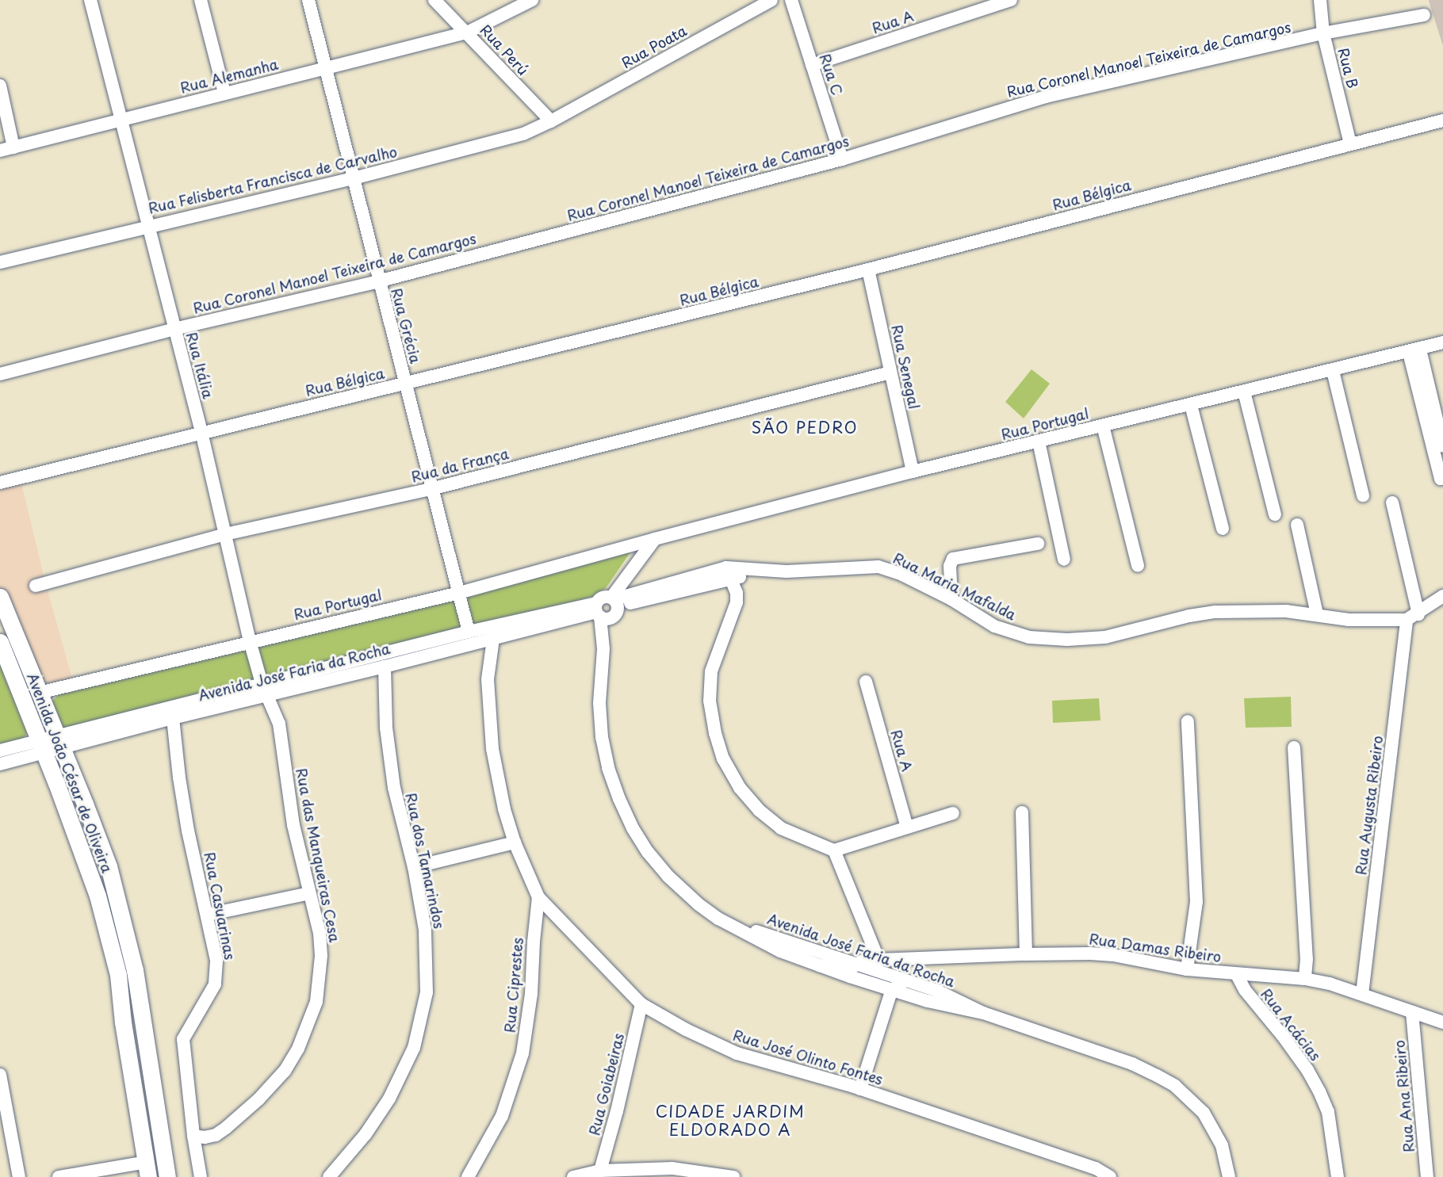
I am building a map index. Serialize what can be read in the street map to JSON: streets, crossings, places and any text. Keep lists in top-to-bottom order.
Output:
{
  "streets": {
    "main road": ["Avenida João César de Oliveira"],
    "street": [
      "Rua A",
      "Rua Poata",
      "Rua Perú",
      "Rua Coronel Manoel Teixeira de Camargos",
      "Rua B",
      "Rua C",
      "Rua Alemanha",
      "Rua Felisberta Francisca de Carvalho",
      "Rua Bélgica",
      "Rua Grécia",
      "Rua Itália",
      "Rua Senegal",
      "Rua Portugal",
      "Rua da França",
      "Rua Maria Mafalda",
      "Avenida José Faria da Rocha",
      "Rua Augusta Ribeiro",
      "Rua das Manqueiras Cesa",
      "Rua dos Tamarindos",
      "Rua Casuarinas",
      "Rua Damas Ribeiro",
      "Rua Ciprestes",
      "Rua Acácias",
      "Rua José Olinto Fontes",
      "Rua Goiabeiras",
      "Rua Ana Ribeiro"
    ]
  },
  "crossings": [
    ["Rua A", "Rua C"],
    ["Rua Poata", "Rua Perú"],
    ["Rua Poata", "Rua Felisberta Francisca de Carvalho"],
    ["Rua Perú", "Rua Alemanha"],
    ["Rua Perú", "Rua Felisberta Francisca de Carvalho"],
    ["Rua Coronel Manoel Teixeira de Camargos", "Rua B"],
    ["Rua Coronel Manoel Teixeira de Camargos", "Rua C"],
    ["Rua Coronel Manoel Teixeira de Camargos", "Rua Grécia"],
    ["Rua Coronel Manoel Teixeira de Camargos", "Rua Itália"],
    ["Rua B", "Rua Bélgica"],
    ["Rua Alemanha", "Rua Grécia"],
    ["Rua Alemanha", "Rua Itália"],
    ["Rua Felisberta Francisca de Carvalho", "Rua Grécia"],
    ["Rua Felisberta Francisca de Carvalho", "Rua Itália"],
    ["Rua Bélgica", "Rua Grécia"],
    ["Rua Bélgica", "Rua Itália"],
    ["Rua Bélgica", "Rua Senegal"],
    ["Rua Grécia", "Rua Portugal"],
    ["Rua Grécia", "Rua da França"],
    ["Rua Grécia", "Avenida José Faria da Rocha"],
    ["Rua Itália", "Rua Portugal"],
    ["Rua Itália", "Rua da França"],
    ["Rua Itália", "Avenida José Faria da Rocha"],
    ["Rua Itália", "Rua das Manqueiras Cesa"],
    ["Rua Senegal", "Rua Portugal"],
    ["Rua Senegal", "Rua da França"],
    ["Rua Portugal", "Avenida João César de Oliveira"],
    ["Rua Maria Mafalda", "Avenida José Faria da Rocha"],
    ["Rua Maria Mafalda", "Rua Augusta Ribeiro"],
    ["Avenida José Faria da Rocha", "Avenida João César de Oliveira"],
    ["Avenida José Faria da Rocha", "Rua das Manqueiras Cesa"],
    ["Avenida José Faria da Rocha", "Rua dos Tamarindos"],
    ["Avenida José Faria da Rocha", "Rua Casuarinas"],
    ["Avenida José Faria da Rocha", "Rua Damas Ribeiro"],
    ["Rua Augusta Ribeiro", "Rua Damas Ribeiro"],
    ["Rua das Manqueiras Cesa", "Rua Casuarinas"],
    ["Rua Damas Ribeiro", "Rua Acácias"],
    ["Rua Damas Ribeiro", "Rua Ana Ribeiro"],
    ["Rua Ciprestes", "Rua José Olinto Fontes"],
    ["Rua José Olinto Fontes", "Rua Goiabeiras"]
  ],
  "districts": ["SÃO PEDRO", "CIDADE JARDIM ELDORADO A"]
}
